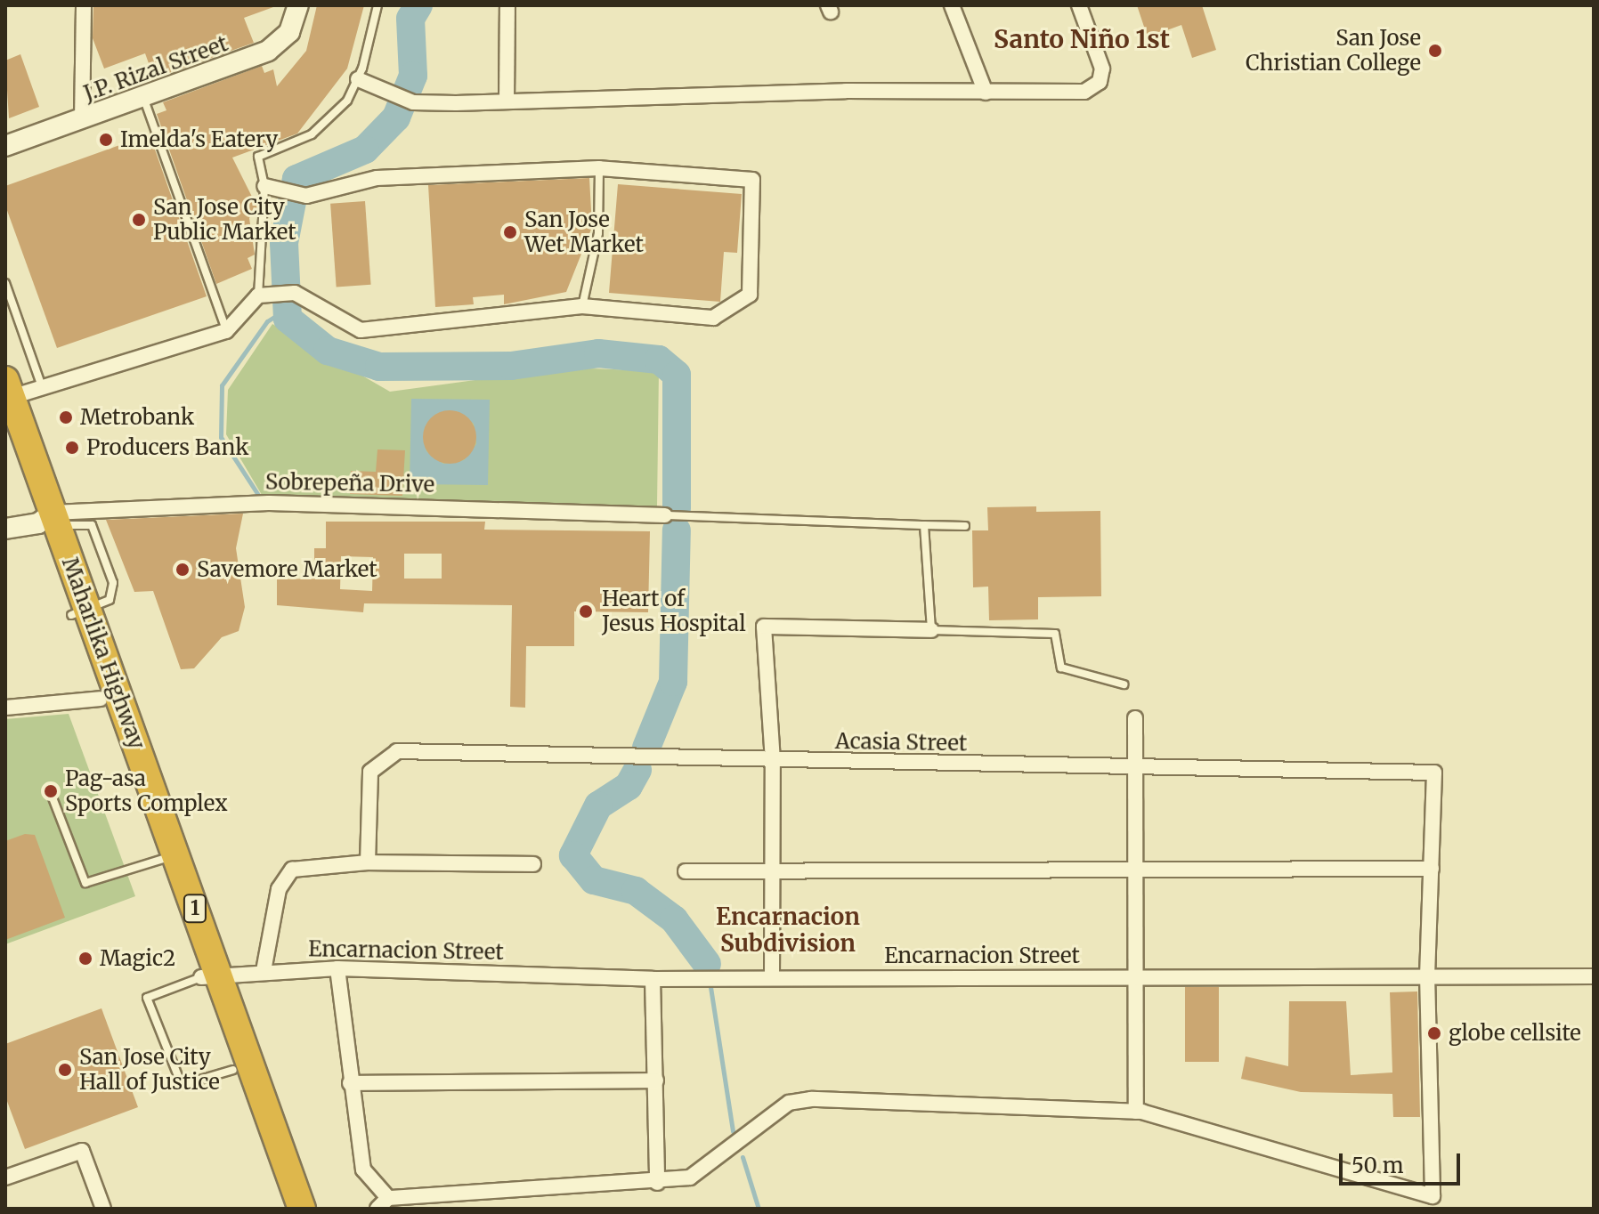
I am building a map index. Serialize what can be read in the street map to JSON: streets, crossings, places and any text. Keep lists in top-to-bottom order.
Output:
{
  "streets": {
    "highway": ["Maharlika Highway", "1"],
    "street": [
      "J.P. Rizal Street",
      "Sobrepeña Drive",
      "Acasia Street",
      "Encarnacion Street"
    ]
  },
  "crossings": [
    ["Sobrepeña Drive", "Maharlika Highway"],
    ["Maharlika Highway", "Encarnacion Street"]
  ],
  "districts": ["Santo Niño 1st", "Encarnacion Subdivision"],
  "places": [
    "San Jose Christian College",
    "Imelda's Eatery",
    "San Jose City Public Market",
    "San Jose Wet Market",
    "Metrobank",
    "Producers Bank",
    "Savemore Market",
    "Heart of Jesus Hospital",
    "Pag-asa Sports Complex",
    "Magic2",
    "globe cellsite",
    "San Jose City Hall of Justice"
  ],
  "scale_bar": "50 m"
}
